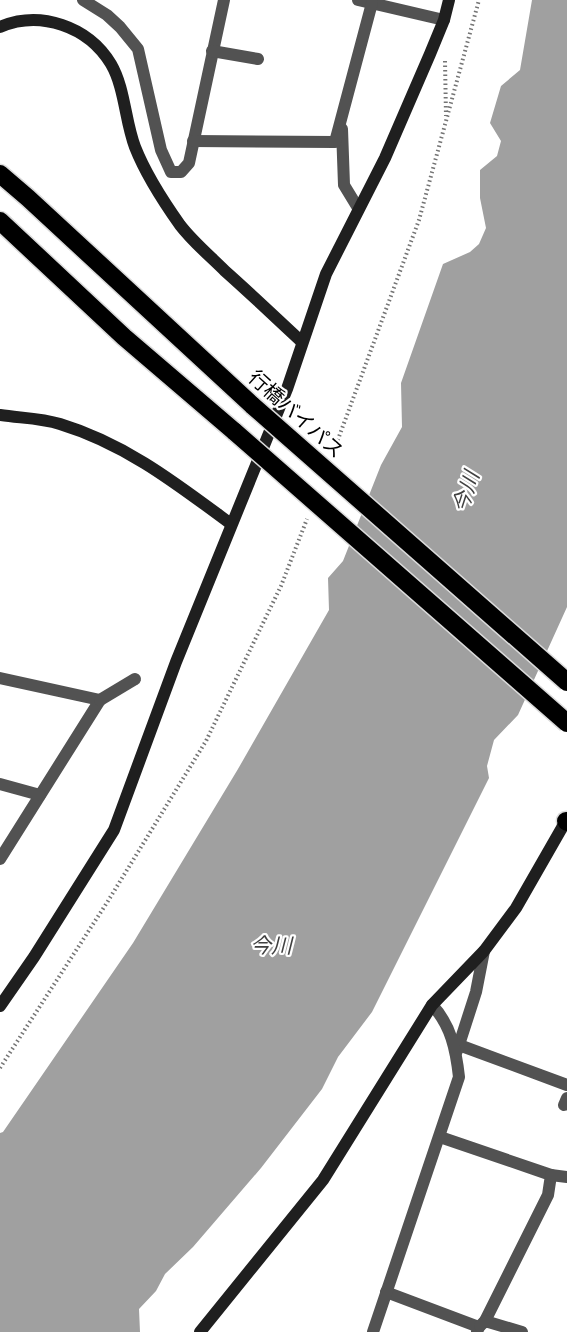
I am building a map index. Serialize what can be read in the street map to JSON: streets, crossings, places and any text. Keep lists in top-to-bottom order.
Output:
{
  "streets": {
    "highway": ["行橋バイパス"]
  },
  "water": ["今川"]
}
